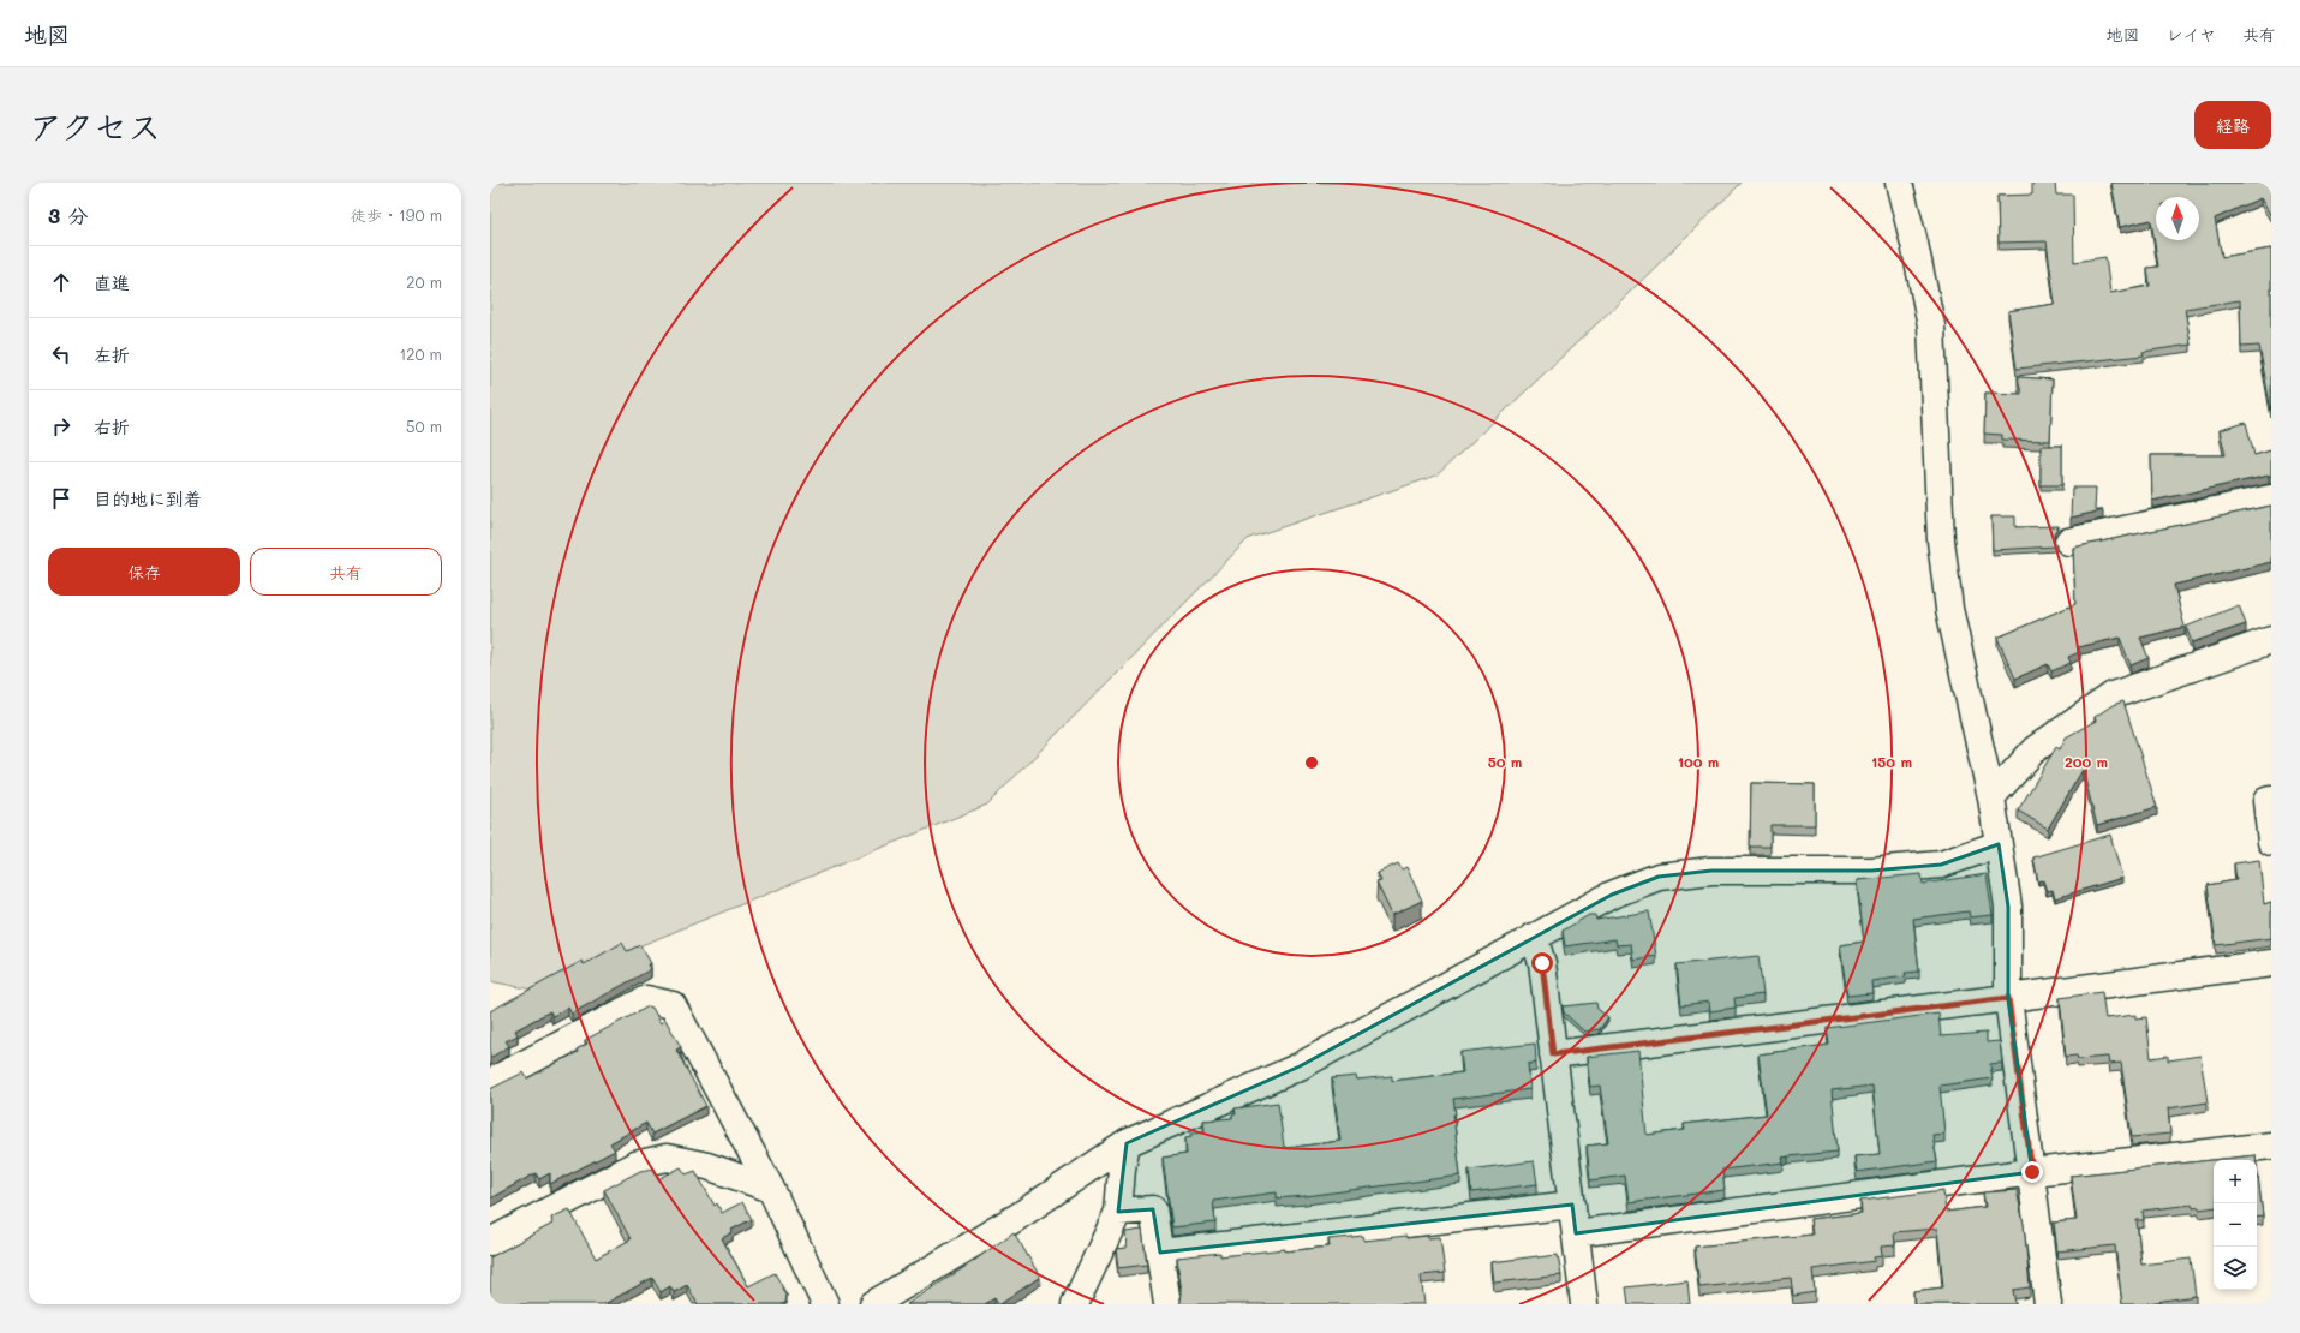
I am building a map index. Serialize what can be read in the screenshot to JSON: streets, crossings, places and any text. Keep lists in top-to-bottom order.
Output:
{
  "north": "top",
  "page": {
    "header": "地図",
    "nav": ["地図", "レイヤ", "共有"],
    "title": "アクセス",
    "buttons": [
      "経路",
      ["保存", "共有"]
    ],
    "heading": ["3 分", "徒歩 · 190 m"],
    "list": [
      ["直進", "20 m"],
      ["左折", "120 m"],
      ["右折", "50 m"],
      "目的地に到着"
    ],
    "map_buttons": ["+", "−"]
  },
  "rings": [
    "50 m",
    "100 m",
    "150 m",
    "200 m"
  ]
}
